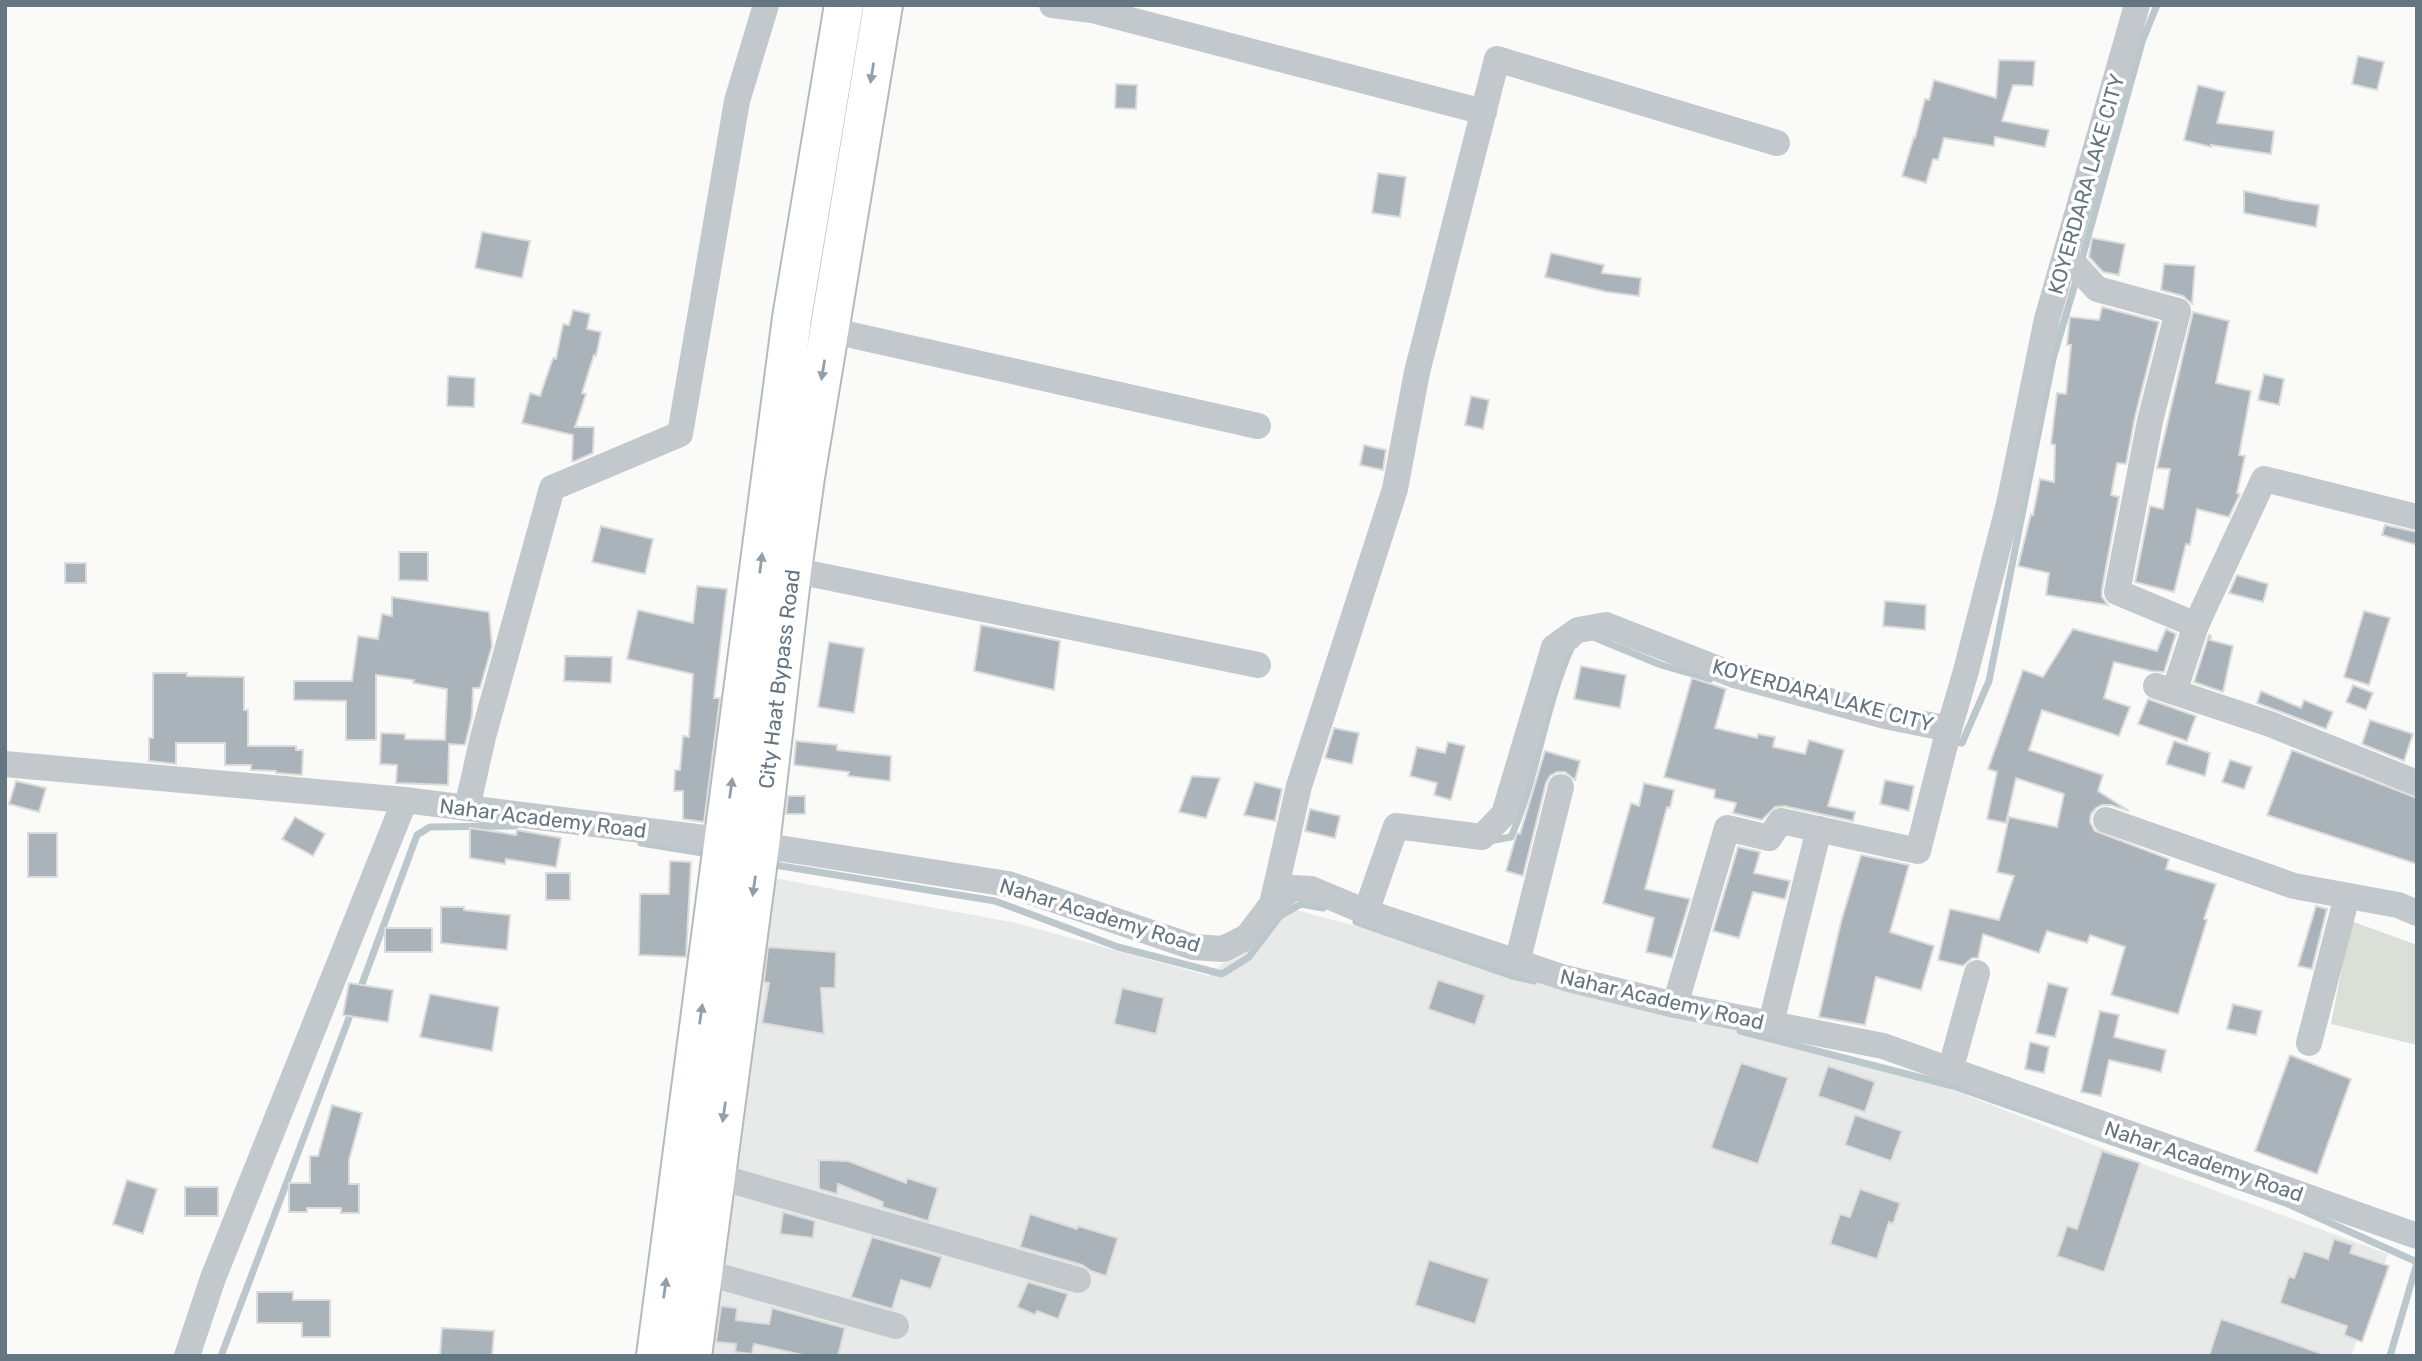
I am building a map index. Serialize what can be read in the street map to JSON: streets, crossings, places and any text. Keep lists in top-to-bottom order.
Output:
{
  "streets": {
    "main road": ["City Haat Bypass Road"],
    "street": ["KOYERDARA LAKE CITY", "Nahar Academy Road"]
  },
  "crossings": [
    ["KOYERDARA LAKE CITY", "Nahar Academy Road"],
    ["City Haat Bypass Road", "Nahar Academy Road"]
  ]
}
